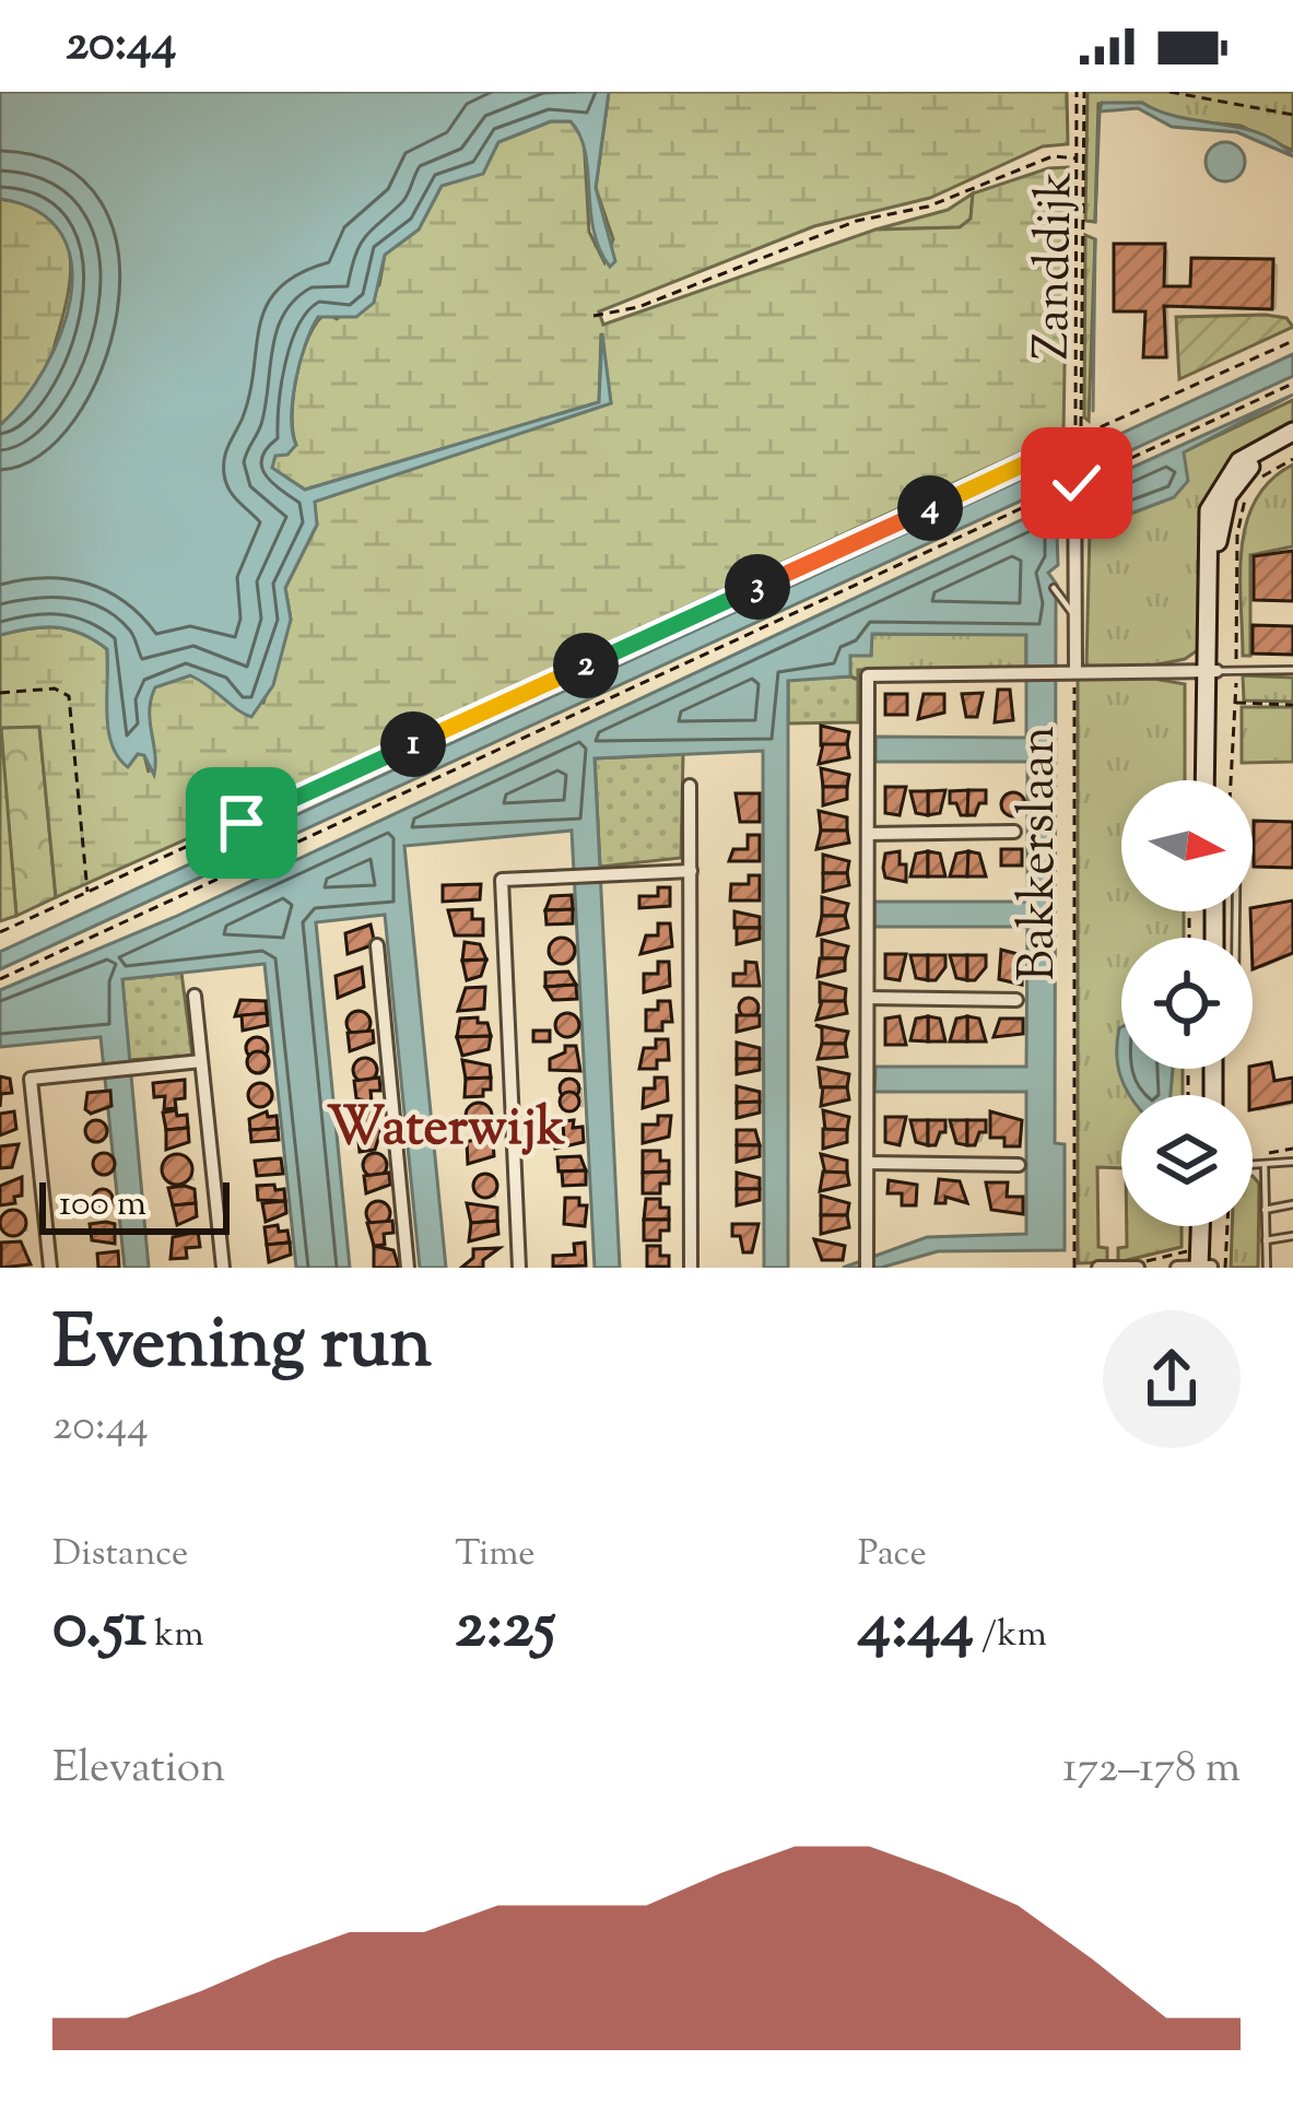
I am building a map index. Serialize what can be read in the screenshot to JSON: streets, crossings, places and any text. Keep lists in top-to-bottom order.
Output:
{
  "streets": {
    "street": ["Bakkerslaan"],
    "path": ["Zanddijk"]
  },
  "crossings": [
    ["Zanddijk", "Bakkerslaan"]
  ],
  "districts": ["Waterwijk"],
  "scale_bar": "100 m",
  "north": "right",
  "page": {
    "status": "20:44",
    "pins": [
      "4",
      "3",
      "2",
      "1"
    ],
    "scale": "100 m",
    "heading": ["Evening run", "20:44"],
    "stats": [
      ["Distance", "0.51 km"],
      ["Time", "2:25"],
      ["Pace", "4:44 /km"]
    ],
    "chart": ["Elevation", "172–178 m"]
  }
}
